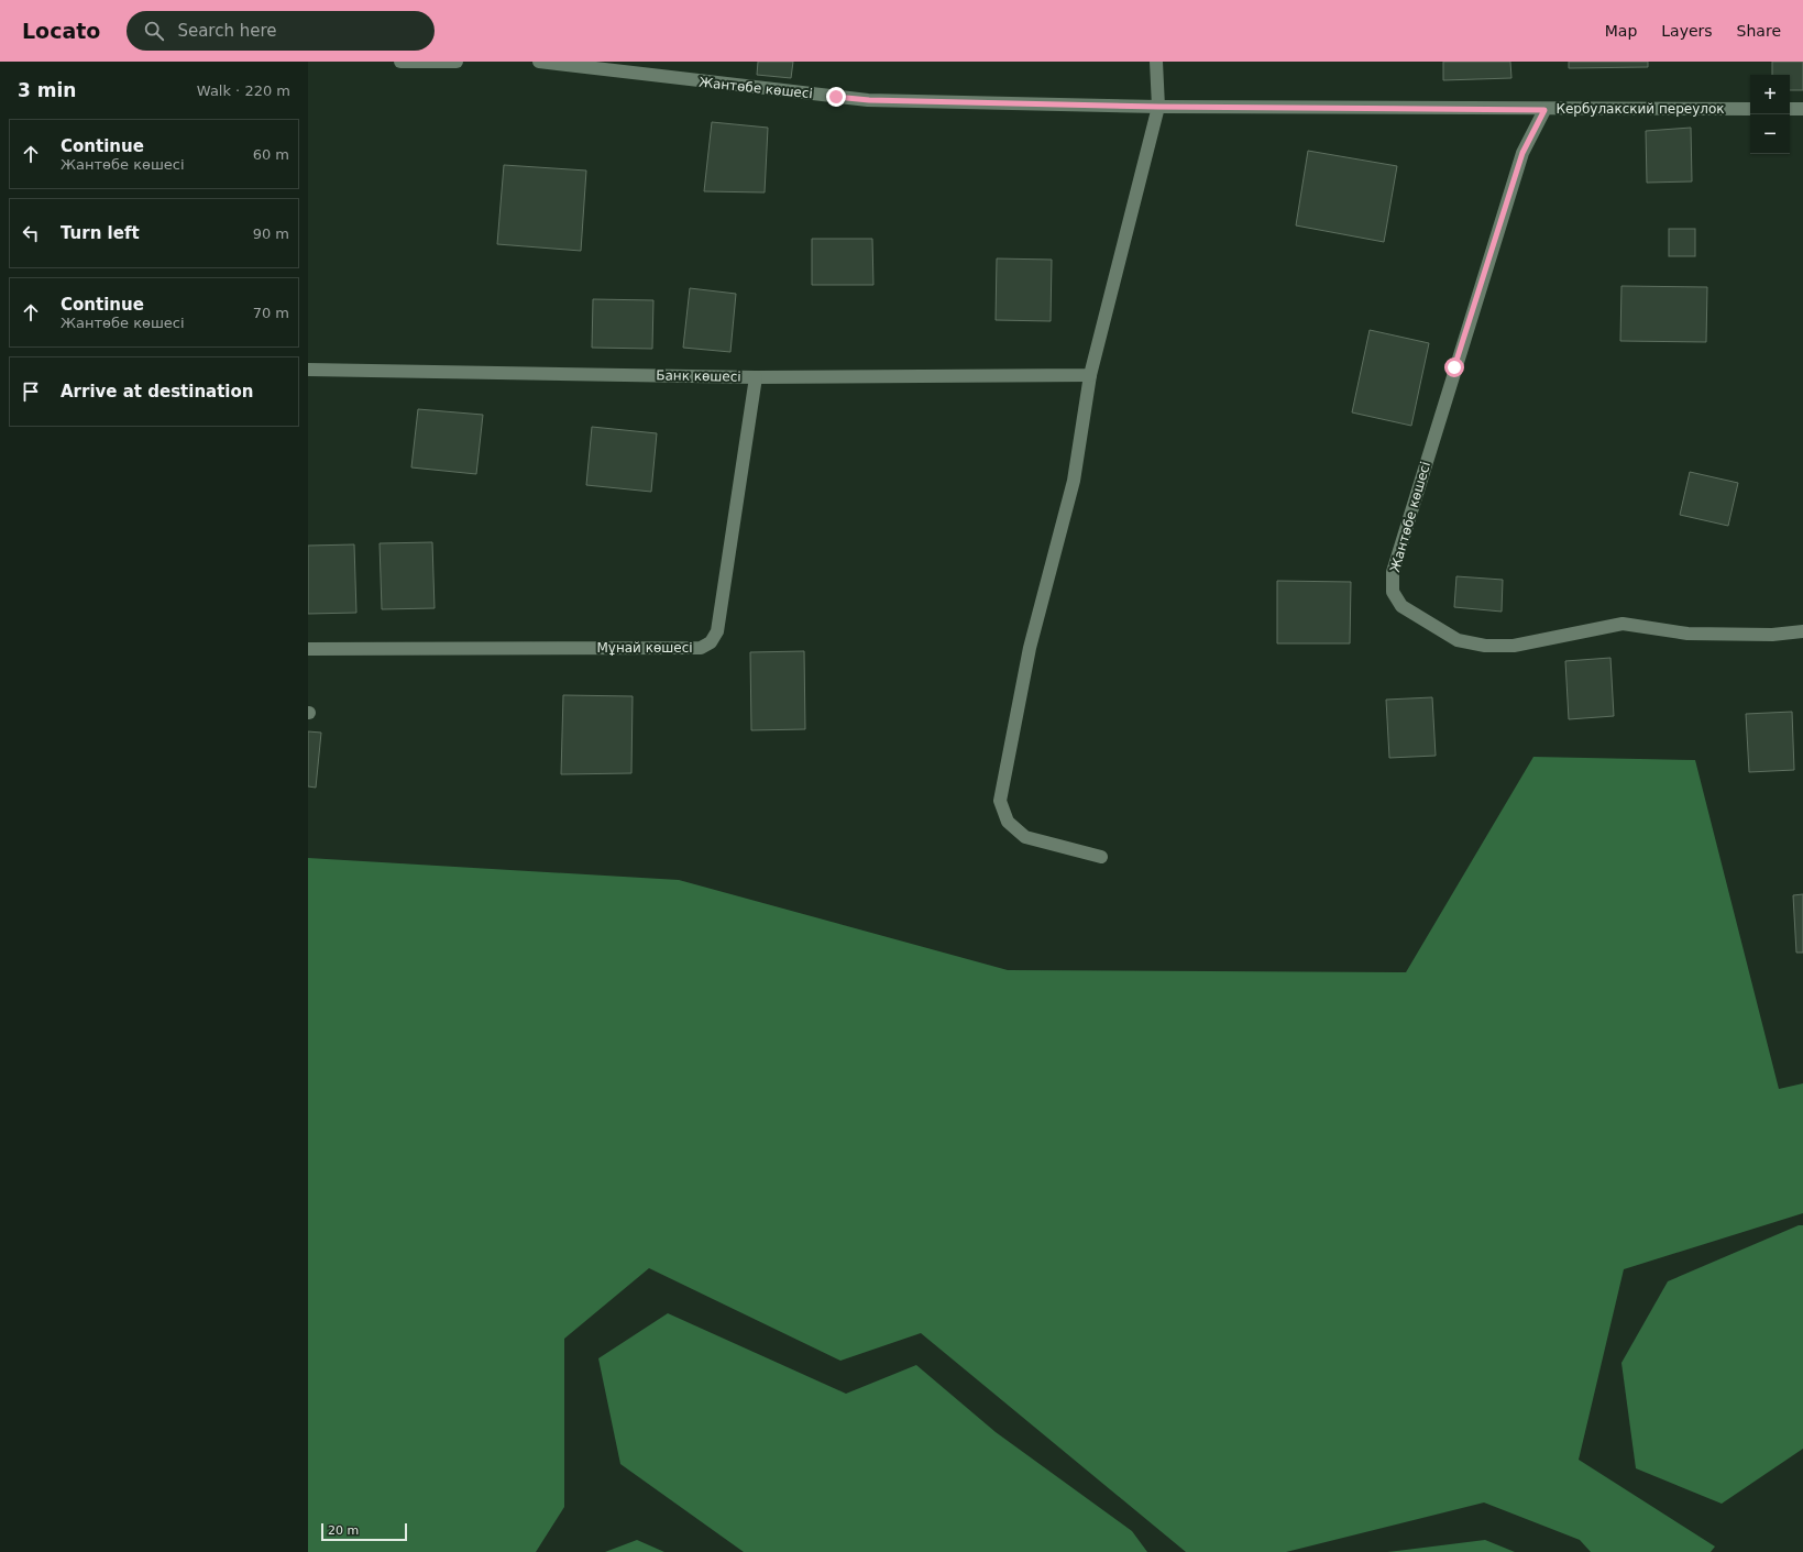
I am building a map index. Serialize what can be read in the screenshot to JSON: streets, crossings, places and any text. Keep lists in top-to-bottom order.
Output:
{
  "streets": {
    "street": [
      "Жантөбе көшесі",
      "Кербулакский переулок",
      "Банк көшесі",
      "Мұнай көшесі"
    ]
  },
  "crossings": [
    ["Жантөбе көшесі", "Кербулакский переулок"],
    ["Банк көшесі", "Мұнай көшесі"]
  ],
  "scale_bar": "20 m",
  "page": {
    "header": "Locato",
    "search": "Search here",
    "nav": ["Map", "Layers", "Share"],
    "heading": ["3 min", "Walk · 220 m"],
    "map_buttons": ["+", "−"],
    "list": [
      ["Continue", "Жантөбе көшесі", "60 m"],
      ["Turn left", "90 m"],
      ["Continue", "Жантөбе көшесі", "70 m"],
      "Arrive at destination"
    ],
    "scale": "20 m"
  }
}
